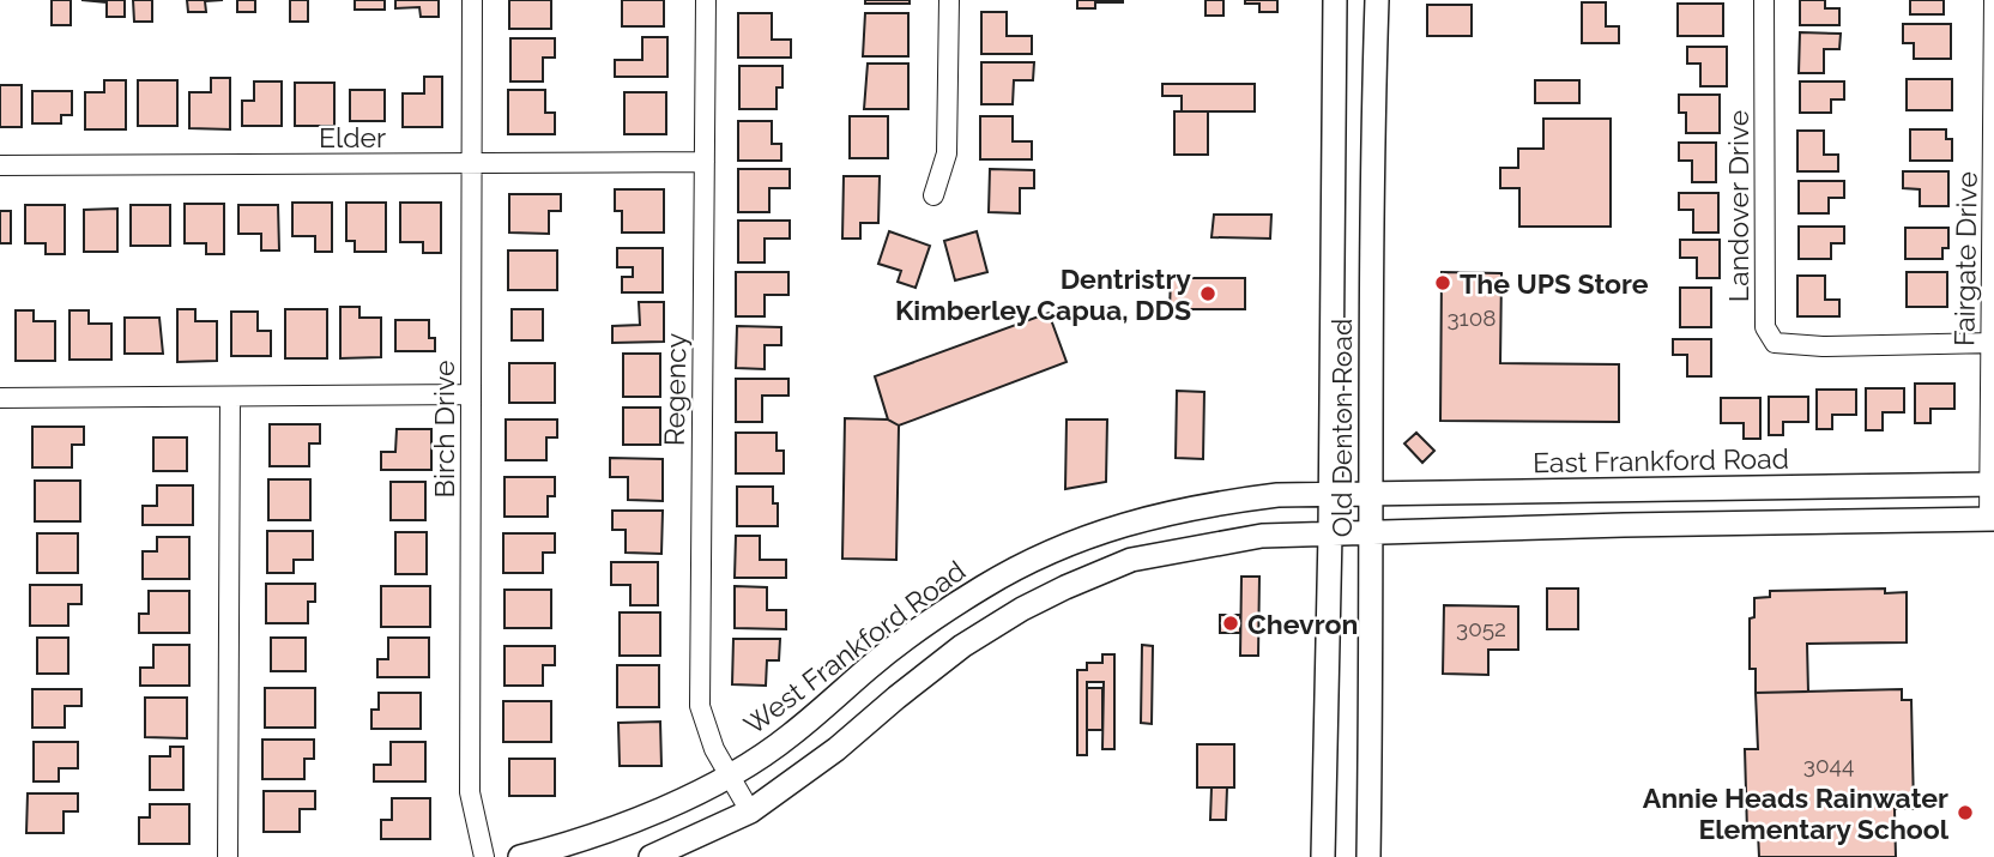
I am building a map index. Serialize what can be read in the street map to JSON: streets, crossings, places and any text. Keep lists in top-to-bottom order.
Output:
{
  "streets": {
    "main road": ["Old Denton Road", "East Frankford Road", "West Frankford Road"],
    "street": [
      "Elder",
      "Landover Drive",
      "Fairgate Drive",
      "Regency",
      "Birch Drive"
    ]
  },
  "crossings": [
    ["Elder", "Regency"],
    ["Elder", "Birch Drive"],
    ["Landover Drive", "Fairgate Drive"],
    ["Fairgate Drive", "East Frankford Road"],
    ["Regency", "West Frankford Road"],
    ["Old Denton Road", "East Frankford Road"],
    ["Old Denton Road", "West Frankford Road"],
    ["East Frankford Road", "West Frankford Road"]
  ],
  "places": [
    "The UPS Store",
    "Dentristry Kimberley Capua, DDS",
    "Chevron",
    "Annie Heads Rainwater Elementary School"
  ],
  "house_numbers": ["3108", "3052", "3044"]
}
